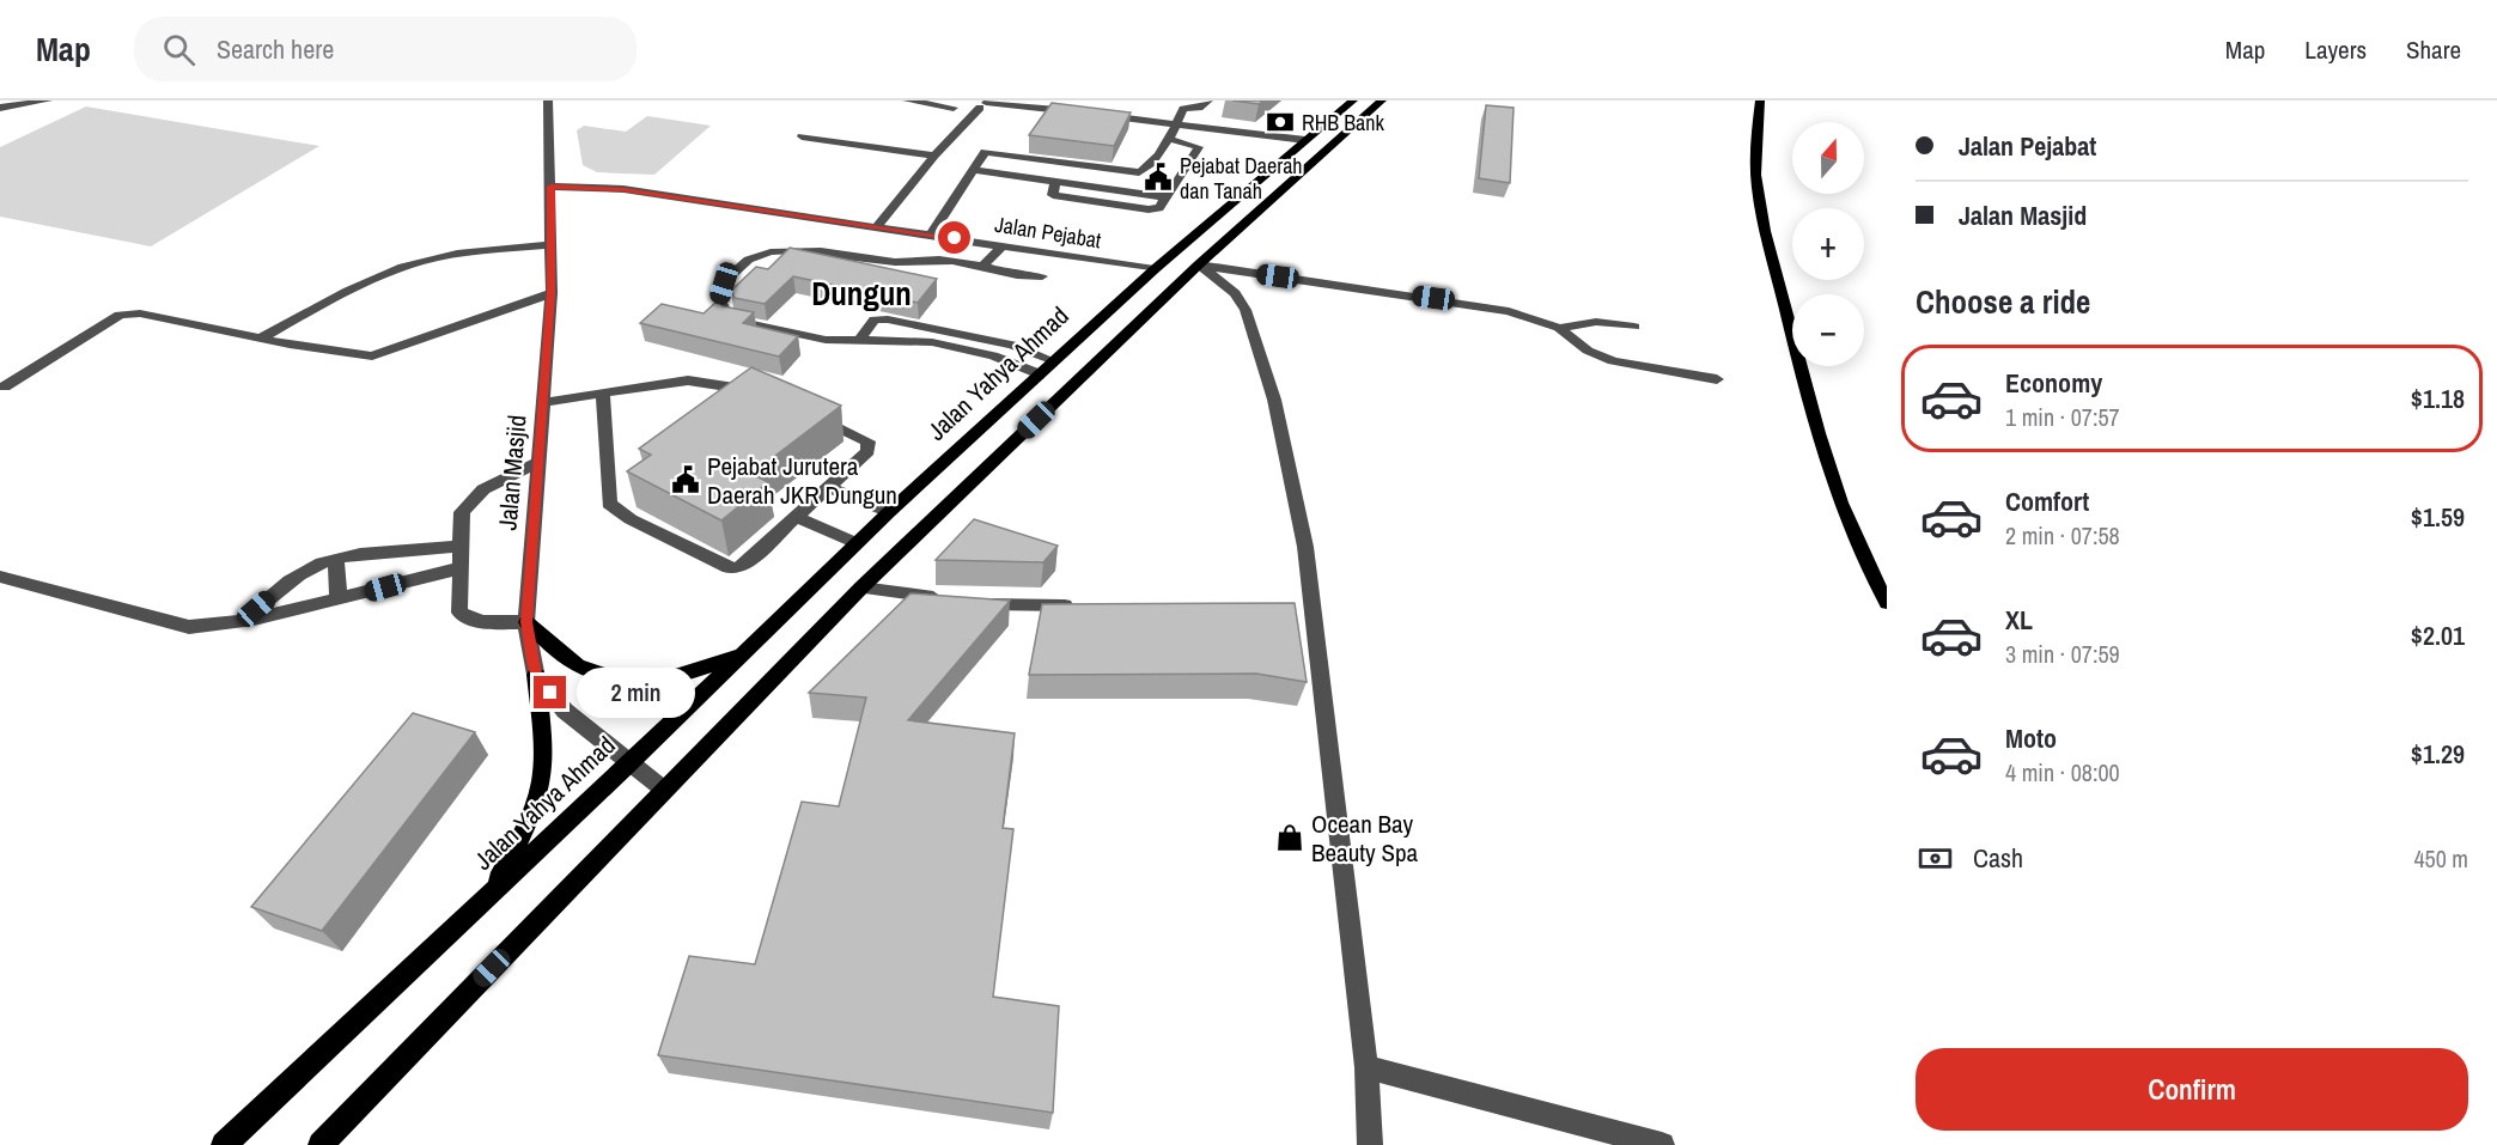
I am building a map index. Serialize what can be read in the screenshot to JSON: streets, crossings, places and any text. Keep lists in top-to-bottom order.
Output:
{
  "streets": {
    "main road": ["Jalan Yahya Ahmad"],
    "street": ["Jalan Pejabat", "Jalan Masjid"]
  },
  "crossings": [
    ["Jalan Pejabat", "Jalan Yahya Ahmad"],
    ["Jalan Pejabat", "Jalan Masjid"],
    ["Jalan Yahya Ahmad", "Jalan Masjid"]
  ],
  "districts": ["Dungun"],
  "places": {
    "bank": ["RHB Bank"],
    "public building": ["Pejabat Daerah dan Tanah", "Pejabat Jurutera Daerah JKR Dungun"],
    "shop": ["Ocean Bay Beauty Spa"]
  },
  "north": "top",
  "page": {
    "header": "Map",
    "search": "Search here",
    "nav": ["Map", "Layers", "Share"],
    "banner": ["Jalan Pejabat", "Jalan Masjid"],
    "map_buttons": ["+", "−"],
    "heading": "Choose a ride",
    "list": [
      {
        "name": "Economy",
        "note": "1 min · 07:57",
        "value": "$1.18"
      },
      {
        "name": "Comfort",
        "note": "2 min · 07:58",
        "value": "$1.59"
      },
      {
        "name": "XL",
        "note": "3 min · 07:59",
        "value": "$2.01"
      },
      {
        "name": "Moto",
        "note": "4 min · 08:00",
        "value": "$1.29"
      }
    ],
    "bubble": "2 min",
    "pay": ["Cash", "450 m"],
    "buttons": "Confirm"
  }
}
